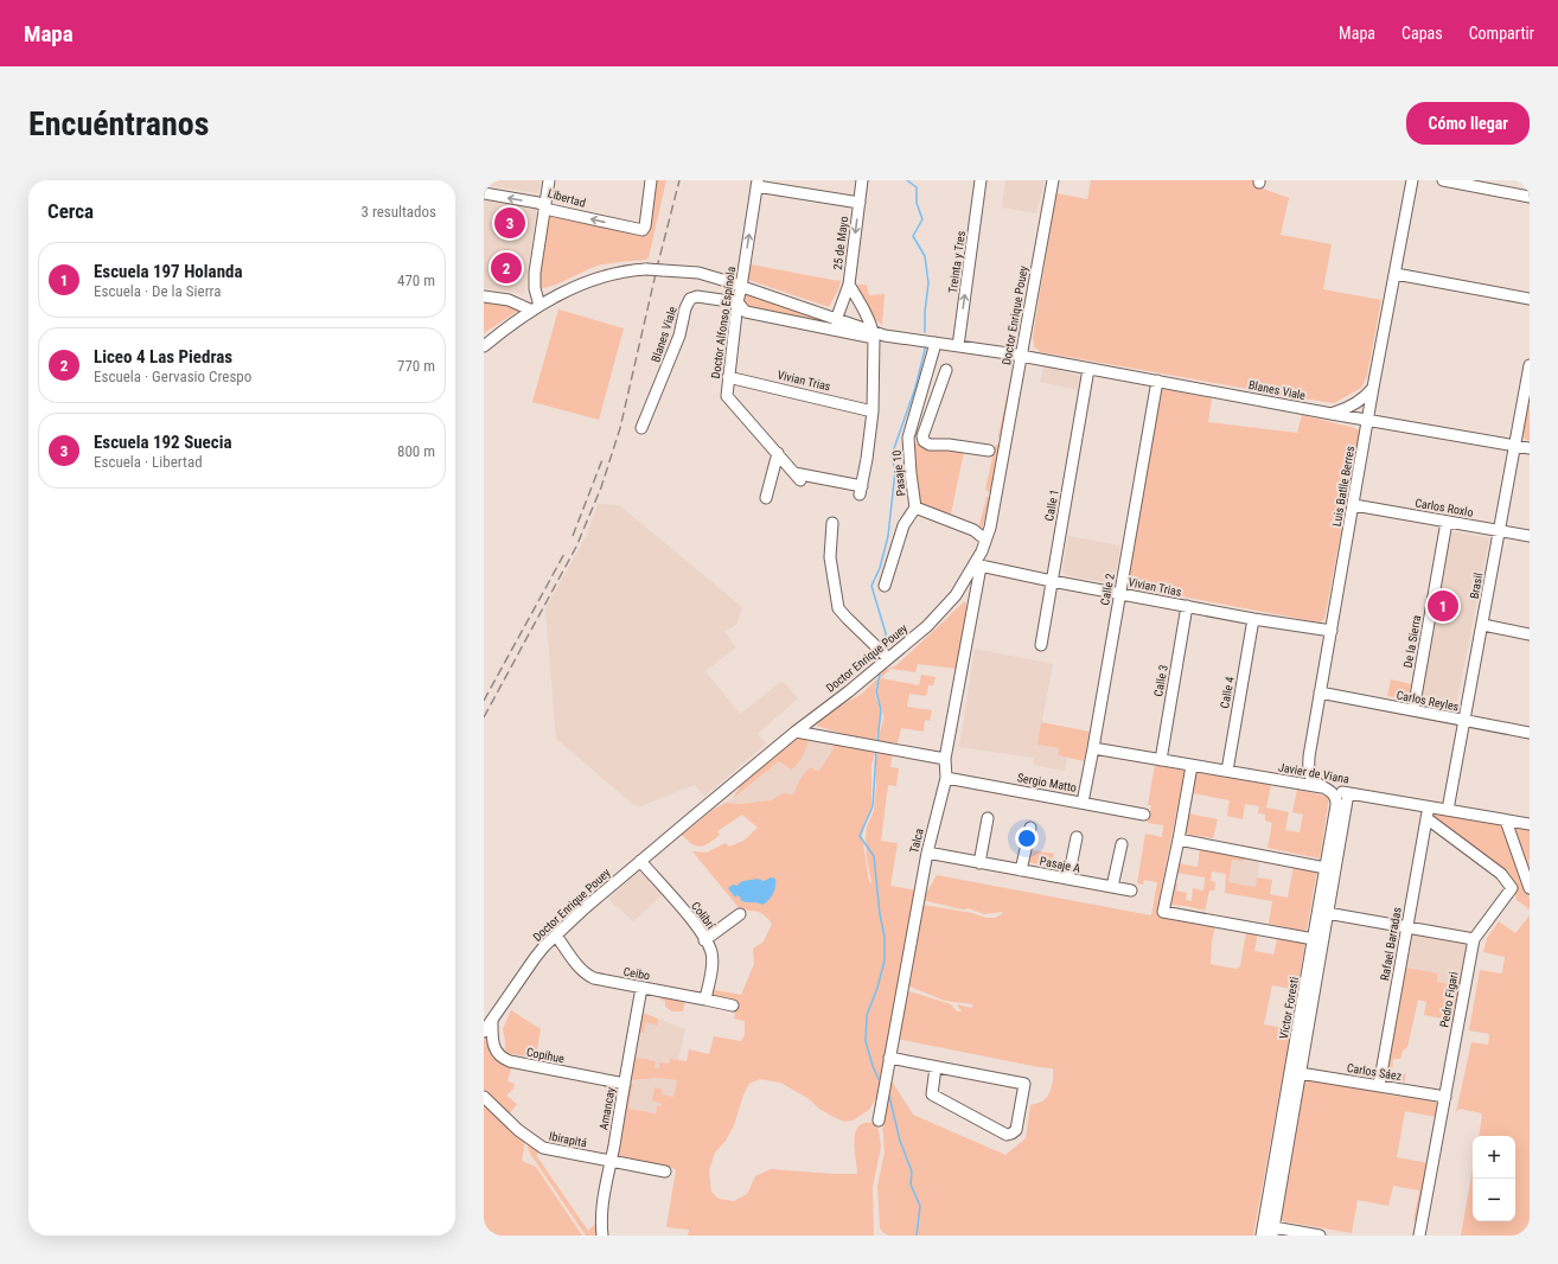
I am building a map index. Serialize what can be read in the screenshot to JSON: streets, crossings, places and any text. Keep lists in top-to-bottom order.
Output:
{
  "streets": {
    "street": [
      "Libertad",
      "25 de Mayo",
      "Treinta y Tres",
      "Doctor Enrique Pouey",
      "Doctor Alfonso Espínola",
      "Blanes Viale",
      "Vivian Trias",
      "Pasaje 10",
      "Luis Batlle Berres",
      "Calle 1",
      "Carlos Roxlo",
      "Brasil",
      "Calle 2",
      "De la Sierra",
      "Calle 3",
      "Calle 4",
      "Carlos Reyles",
      "Javier de Viana",
      "Sergio Matto",
      "Talca",
      "Pasaje A",
      "Colibrí",
      "Rafael Barradas",
      "Ceibo",
      "Pedro Figari",
      "Víctor Foresti",
      "Copihue",
      "Carlos Sáez",
      "Amancay",
      "Ibirapitá"
    ]
  },
  "crossings": [
    ["25 de Mayo", "Doctor Alfonso Espínola"],
    ["25 de Mayo", "Blanes Viale"],
    ["25 de Mayo", "Vivian Trias"],
    ["Treinta y Tres", "Blanes Viale"],
    ["Doctor Enrique Pouey", "Blanes Viale"],
    ["Doctor Enrique Pouey", "Vivian Trias"],
    ["Doctor Enrique Pouey", "Talca"],
    ["Doctor Enrique Pouey", "Colibrí"],
    ["Doctor Enrique Pouey", "Ceibo"],
    ["Doctor Enrique Pouey", "Copihue"],
    ["Doctor Alfonso Espínola", "Blanes Viale"],
    ["Doctor Alfonso Espínola", "Vivian Trias"],
    ["Blanes Viale", "Pasaje 10"],
    ["Blanes Viale", "Luis Batlle Berres"],
    ["Blanes Viale", "Calle 1"],
    ["Blanes Viale", "Brasil"],
    ["Blanes Viale", "Calle 2"],
    ["Vivian Trias", "Luis Batlle Berres"],
    ["Vivian Trias", "Calle 1"],
    ["Vivian Trias", "Calle 2"],
    ["Vivian Trias", "Calle 3"],
    ["Vivian Trias", "Calle 4"],
    ["Vivian Trias", "Talca"],
    ["Luis Batlle Berres", "Carlos Roxlo"],
    ["Luis Batlle Berres", "Carlos Reyles"],
    ["Luis Batlle Berres", "Javier de Viana"],
    ["Luis Batlle Berres", "Víctor Foresti"],
    ["Carlos Roxlo", "Brasil"],
    ["Carlos Roxlo", "De la Sierra"],
    ["Brasil", "Carlos Reyles"],
    ["Brasil", "Javier de Viana"],
    ["Calle 2", "Javier de Viana"],
    ["Calle 2", "Sergio Matto"],
    ["De la Sierra", "Carlos Reyles"],
    ["Calle 3", "Javier de Viana"],
    ["Calle 4", "Javier de Viana"],
    ["Javier de Viana", "Rafael Barradas"],
    ["Javier de Viana", "Víctor Foresti"],
    ["Sergio Matto", "Talca"],
    ["Talca", "Pasaje A"],
    ["Colibrí", "Ceibo"],
    ["Rafael Barradas", "Pedro Figari"],
    ["Rafael Barradas", "Carlos Sáez"],
    ["Ceibo", "Amancay"],
    ["Pedro Figari", "Carlos Sáez"],
    ["Víctor Foresti", "Carlos Sáez"],
    ["Copihue", "Amancay"],
    ["Amancay", "Ibirapitá"]
  ],
  "one_way": ["Treinta y Tres"],
  "page": {
    "header": "Mapa",
    "nav": ["Mapa", "Capas", "Compartir"],
    "buttons": "Cómo llegar",
    "title": "Encuéntranos",
    "heading": ["Cerca", "3 resultados"],
    "pins": ["3", "2", "1"],
    "list": [
      {
        "mark": "1",
        "name": "Escuela 197 Holanda",
        "note": "Escuela · De la Sierra",
        "value": "470 m"
      },
      {
        "mark": "2",
        "name": "Liceo 4 Las Piedras",
        "note": "Escuela · Gervasio Crespo",
        "value": "770 m"
      },
      {
        "mark": "3",
        "name": "Escuela 192 Suecia",
        "note": "Escuela · Libertad",
        "value": "800 m"
      }
    ],
    "map_buttons": ["+", "−"]
  }
}
